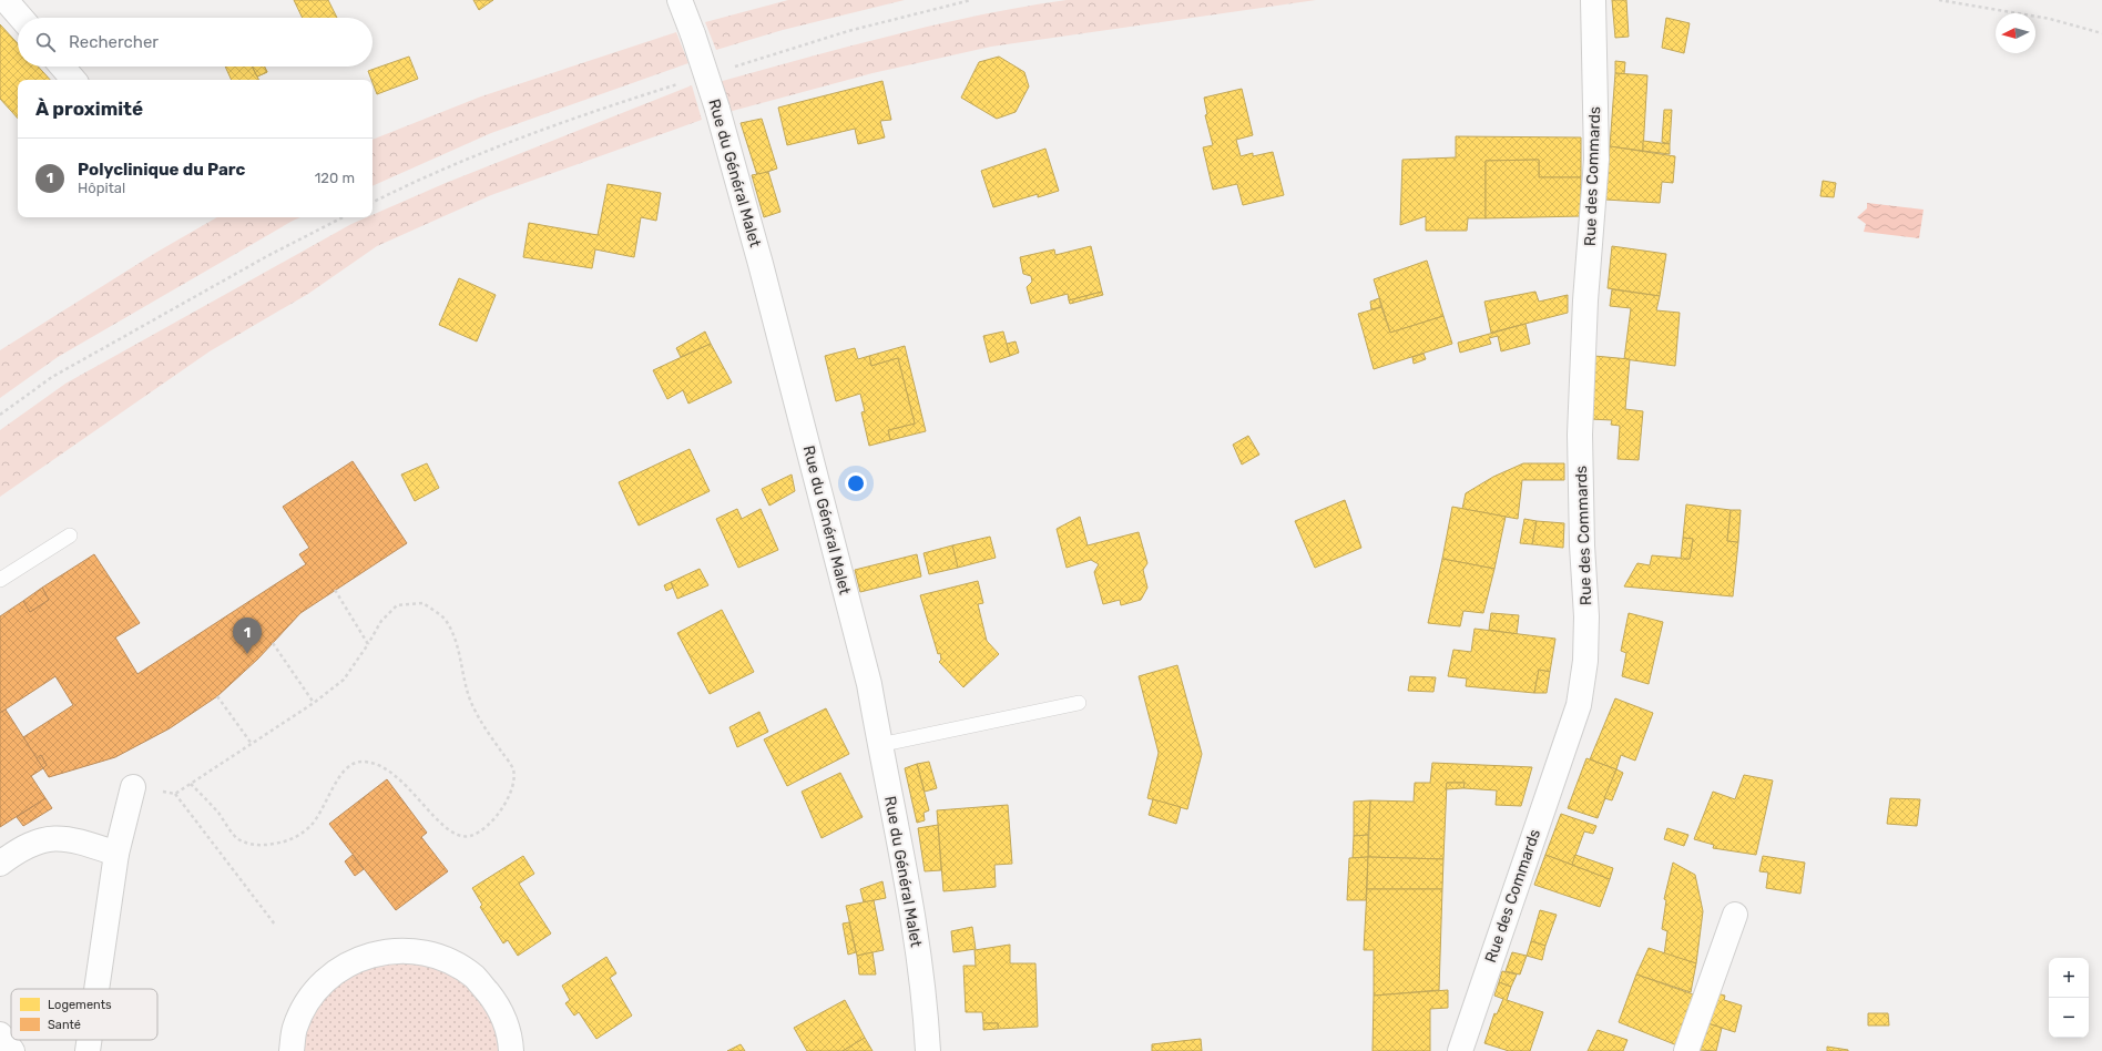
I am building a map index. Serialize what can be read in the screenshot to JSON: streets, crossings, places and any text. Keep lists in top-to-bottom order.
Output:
{
  "streets": {
    "street": ["Rue du Général Malet", "Rue des Commards"]
  },
  "legend": ["Logements", "Santé"],
  "north": "left",
  "page": {
    "search": "Rechercher",
    "heading": "À proximité",
    "list": [
      {
        "mark": "1",
        "name": "Polyclinique du Parc",
        "note": "Hôpital",
        "value": "120 m"
      }
    ],
    "pins": "1",
    "map_buttons": ["+", "−"]
  }
}
